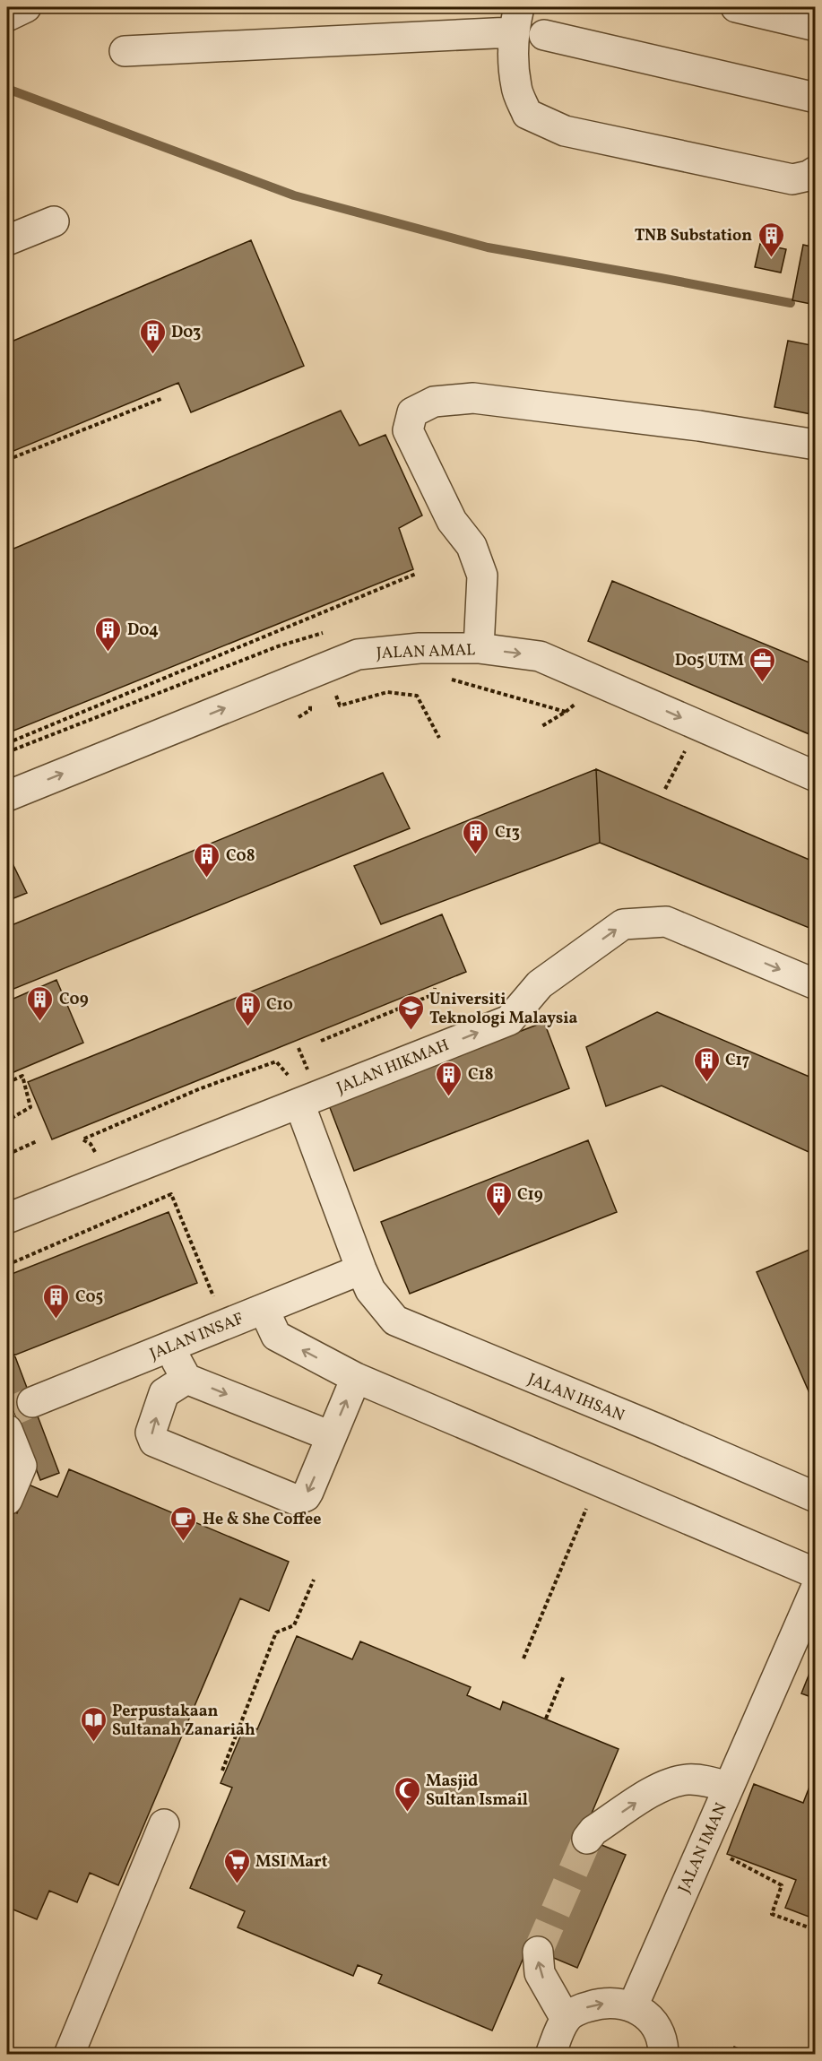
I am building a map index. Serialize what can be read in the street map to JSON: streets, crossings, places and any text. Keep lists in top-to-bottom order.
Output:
{
  "streets": {
    "street": [
      "JALAN AMAL",
      "JALAN HIKMAH",
      "JALAN INSAF",
      "JALAN IHSAN",
      "JALAN IMAN"
    ]
  },
  "crossings": [
    ["JALAN HIKMAH", "JALAN IHSAN"],
    ["JALAN INSAF", "JALAN IHSAN"]
  ],
  "one_way": ["JALAN AMAL", "JALAN HIKMAH"],
  "places": {
    "building": [
      "TNB Substation",
      "D03",
      "D04",
      "C13",
      "C08",
      "C09",
      "C10",
      "C17",
      "C18",
      "C19",
      "C05"
    ],
    "office": ["D05 UTM"],
    "school or university": ["Universiti Teknologi Malaysia"],
    "cafe": ["He & She Coffee"],
    "library": ["Perpustakaan Sultanah Zanariah"],
    "mosque": ["Masjid Sultan Ismail"],
    "supermarket": ["MSI Mart"]
  }
}
